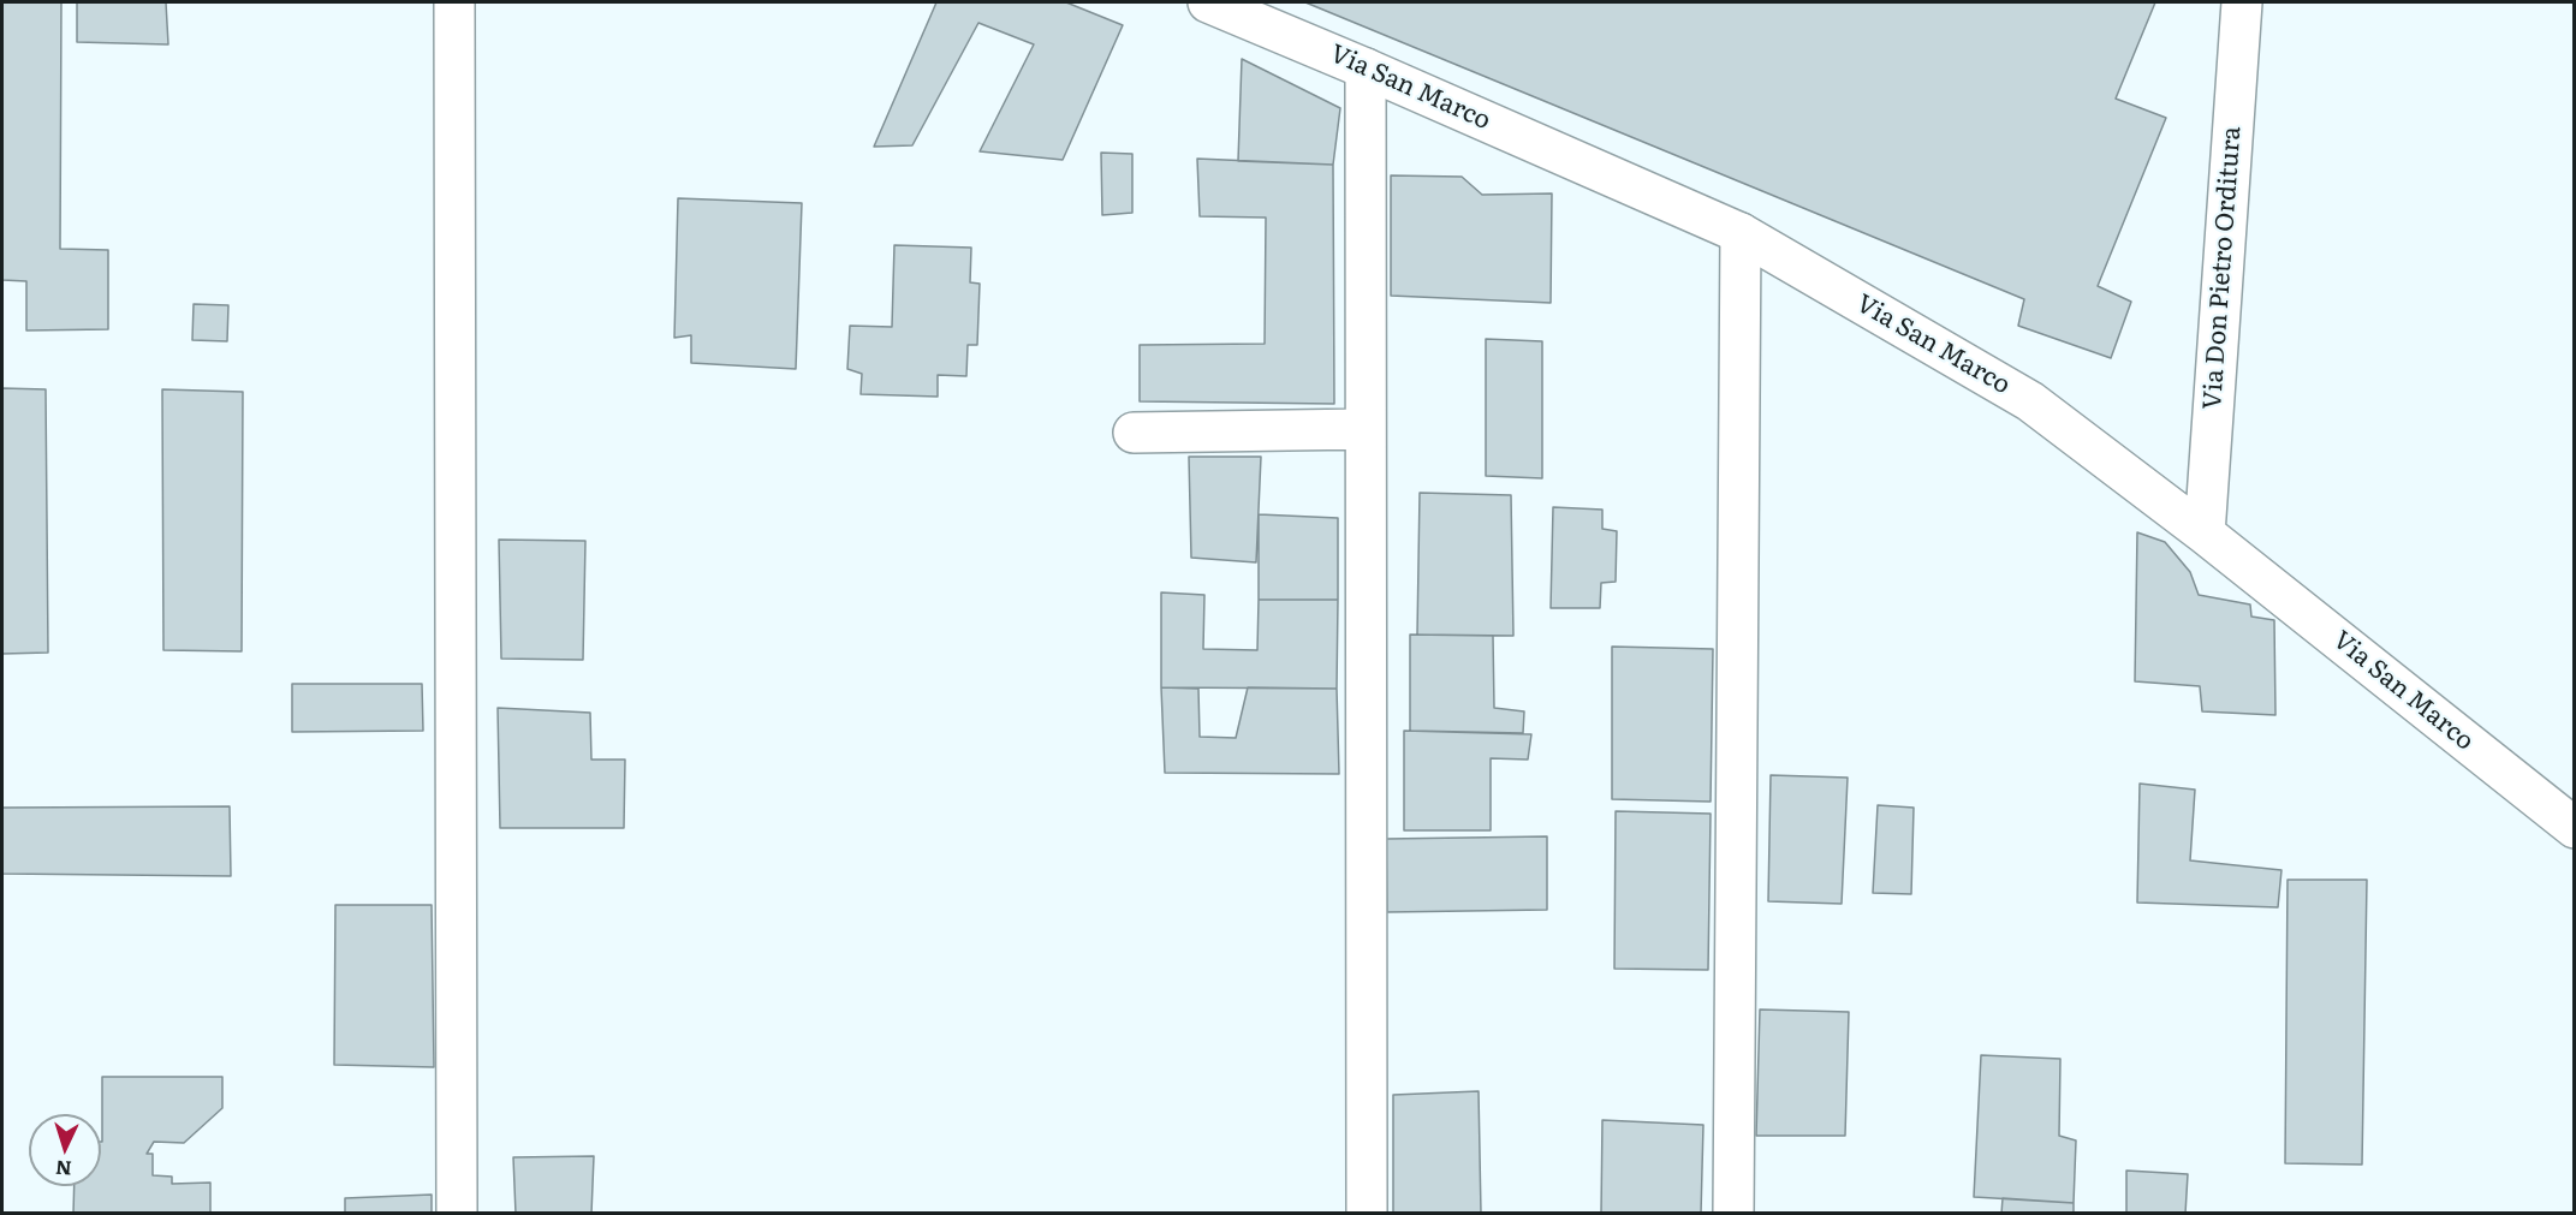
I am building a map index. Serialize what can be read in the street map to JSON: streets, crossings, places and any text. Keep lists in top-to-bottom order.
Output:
{
  "streets": {
    "street": ["Via San Marco", "Via Don Pietro Orditura"]
  },
  "crossings": [
    ["Via San Marco", "Via Don Pietro Orditura"]
  ],
  "north": "bottom"
}
